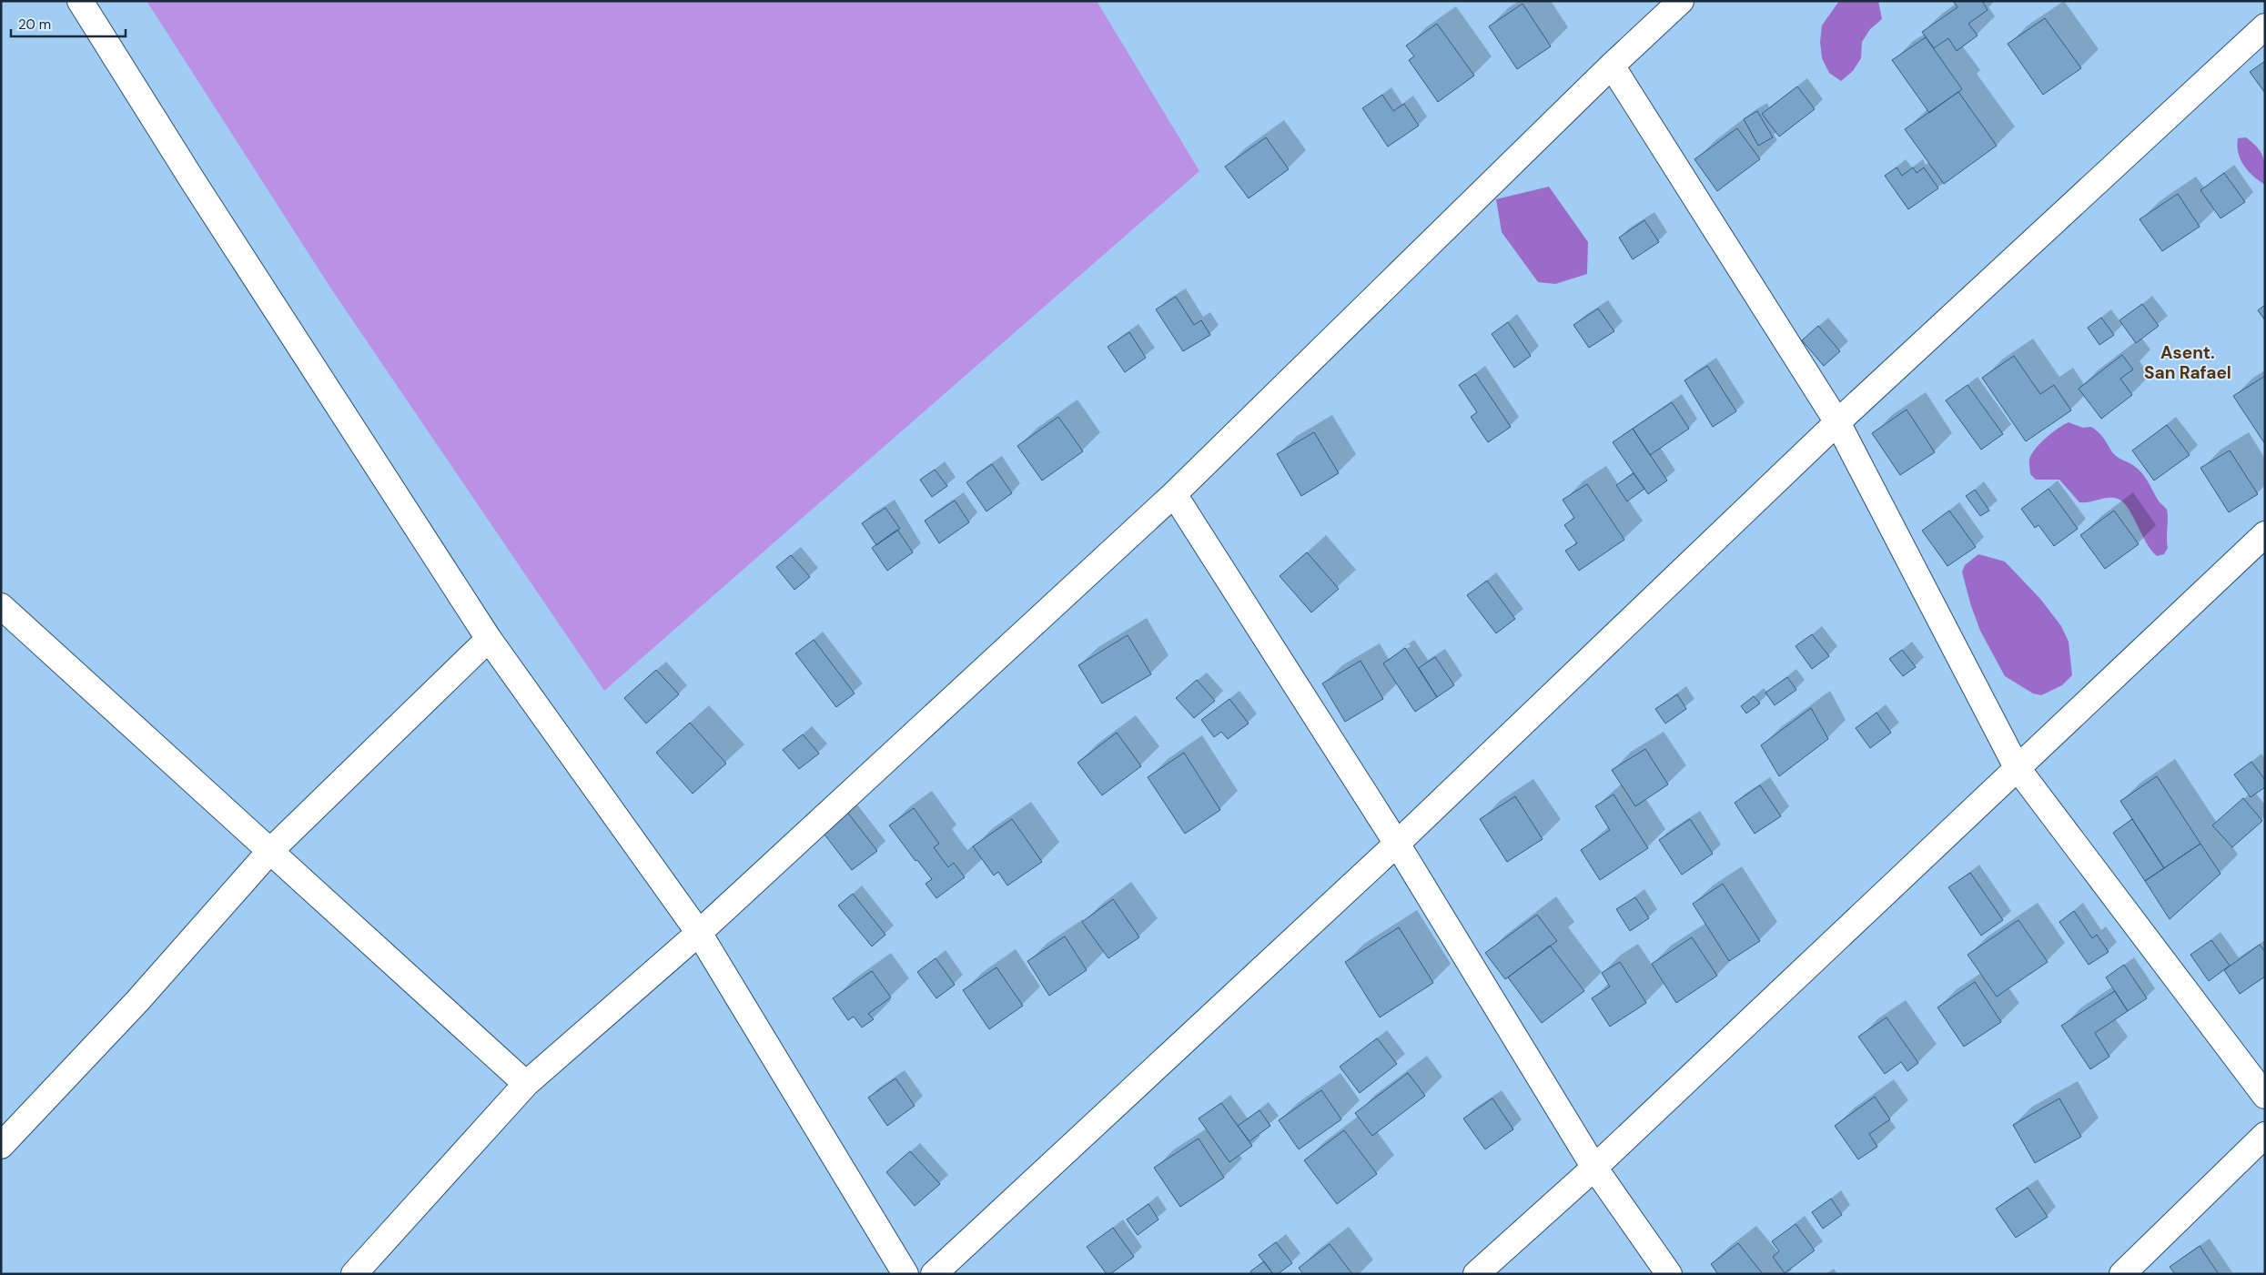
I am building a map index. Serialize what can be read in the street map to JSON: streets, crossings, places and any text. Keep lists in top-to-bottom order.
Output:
{
  "districts": ["Asent. San Rafael"],
  "scale_bar": "20 m"
}
